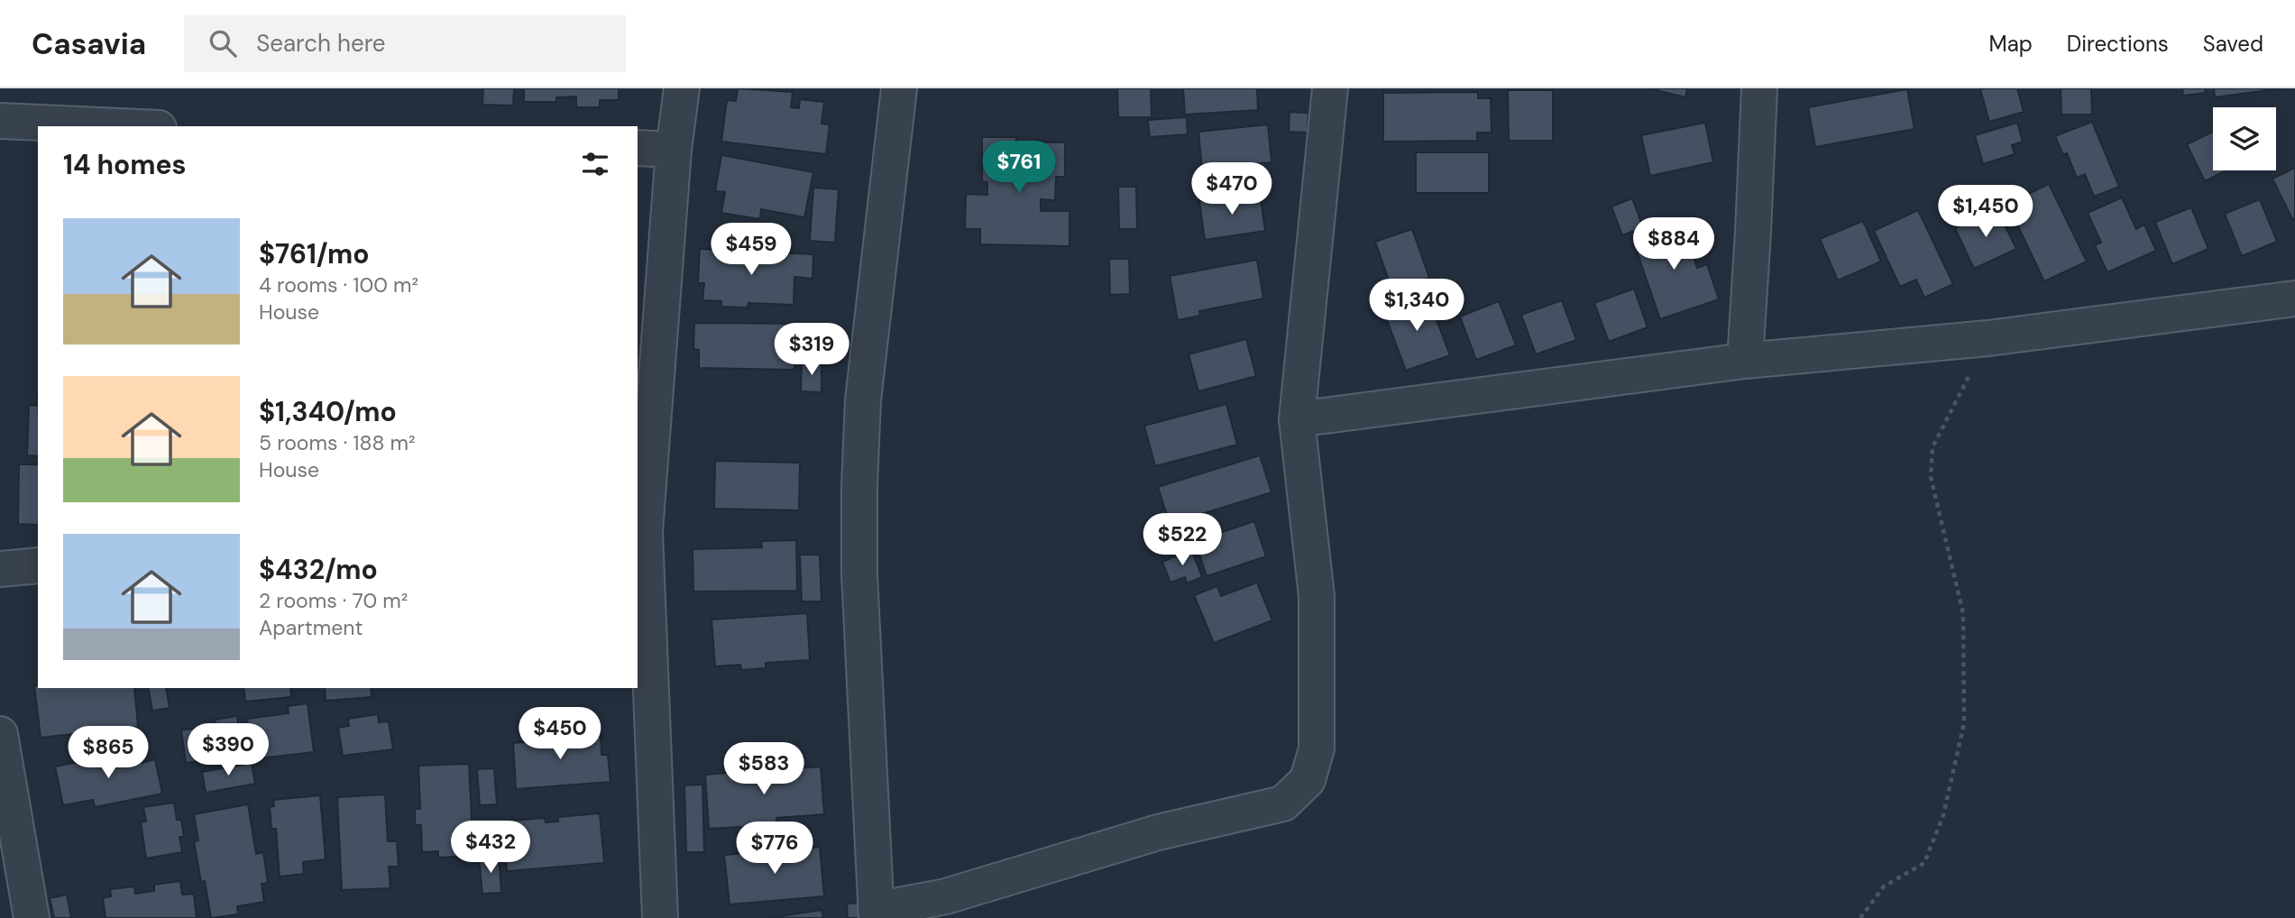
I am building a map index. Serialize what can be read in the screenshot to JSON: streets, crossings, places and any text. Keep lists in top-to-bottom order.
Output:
{
  "page": {
    "header": "Casavia",
    "search": "Search here",
    "nav": ["Map", "Directions", "Saved"],
    "heading": "14 homes",
    "price": [
      "$761",
      "$470",
      "$1,450",
      "$884",
      "$459",
      "$1,340",
      "$319",
      "$522",
      "$450",
      "$390",
      "$865",
      "$583",
      "$432",
      "$776"
    ],
    "list": [
      {
        "name": "$761/mo",
        "note": "4 rooms · 100 m² · House"
      },
      {
        "name": "$1,340/mo",
        "note": "5 rooms · 188 m² · House"
      },
      {
        "name": "$432/mo",
        "note": "2 rooms · 70 m² · Apartment"
      }
    ]
  }
}
